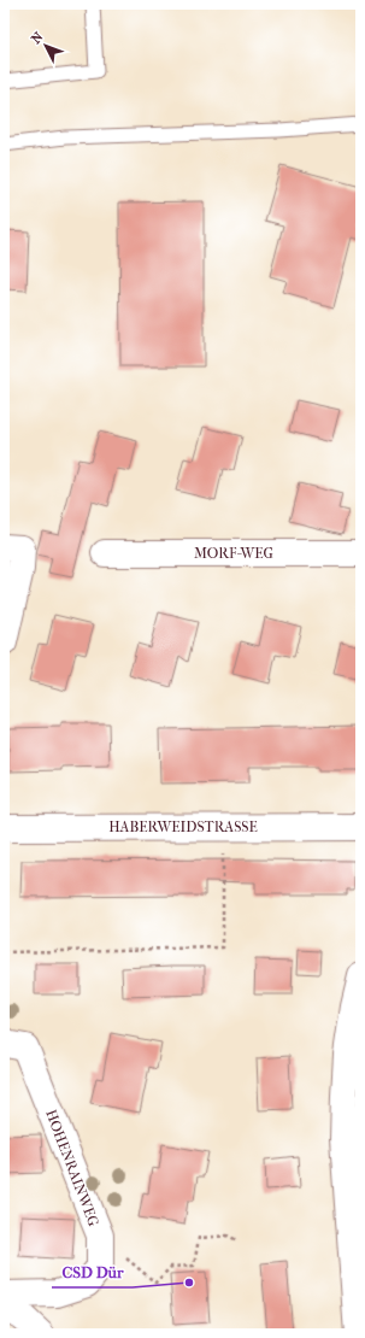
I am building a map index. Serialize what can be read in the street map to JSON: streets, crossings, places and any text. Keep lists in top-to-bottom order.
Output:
{
  "streets": {
    "street": ["MORF-WEG", "HABERWEIDSTRASSE", "HOHENRAINWEG"]
  },
  "places": ["CSD Dür"],
  "north": "top left"
}
